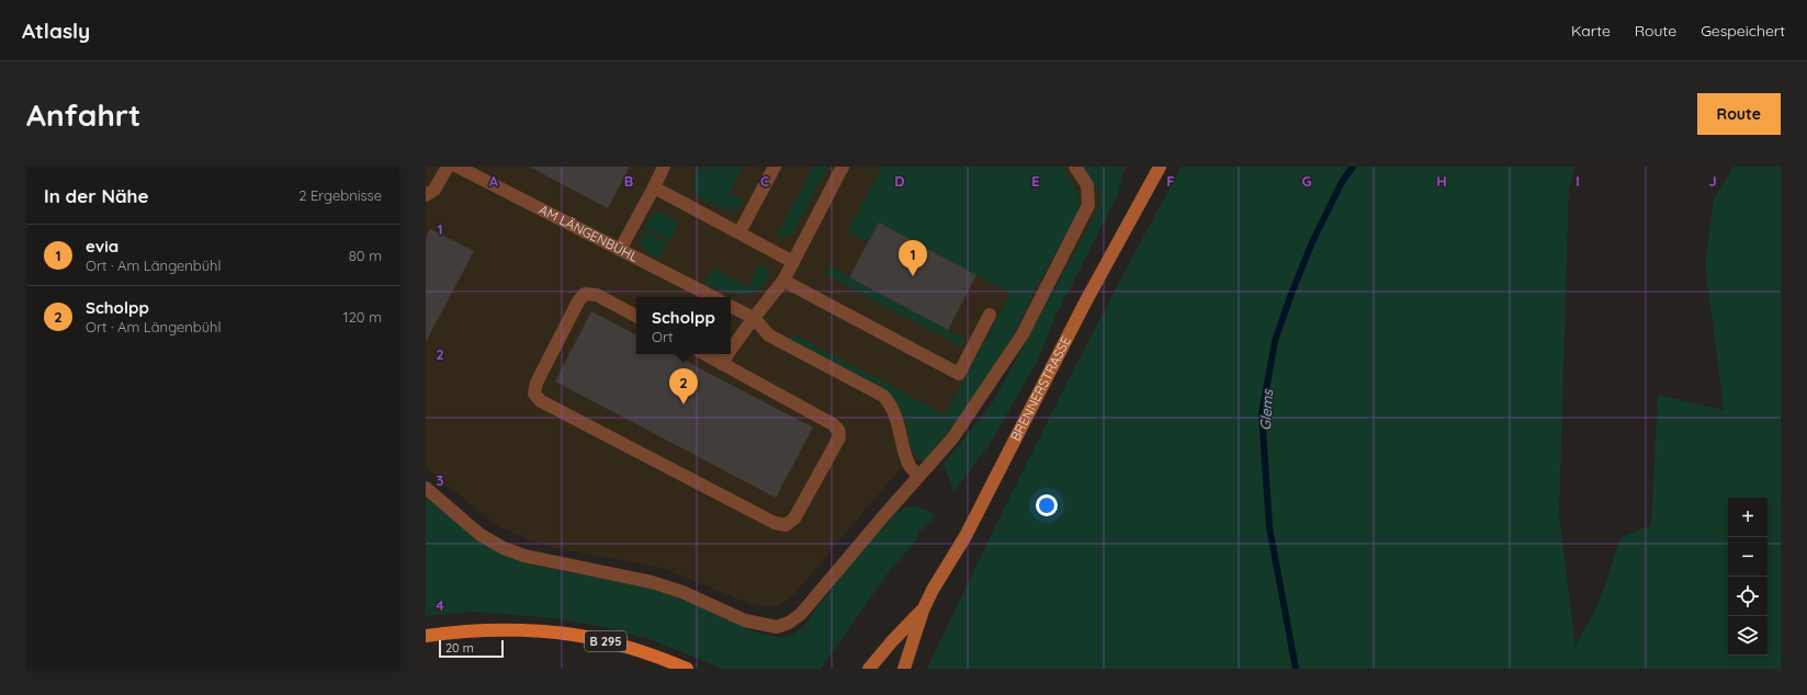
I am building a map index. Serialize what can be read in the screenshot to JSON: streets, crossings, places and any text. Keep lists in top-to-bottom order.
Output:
{
  "streets": {
    "main road": ["BRENNERSTRASSE", "B 295"],
    "street": ["AM LÄNGENBÜHL"]
  },
  "water": ["Glems"],
  "scale_bar": "20 m",
  "page": {
    "header": "Atlasly",
    "nav": ["Karte", "Route", "Gespeichert"],
    "buttons": "Route",
    "title": "Anfahrt",
    "heading": ["In der Nähe", "2 Ergebnisse"],
    "list": [
      {
        "mark": "1",
        "name": "evia",
        "note": "Ort · Am Längenbühl",
        "value": "80 m"
      },
      {
        "mark": "2",
        "name": "Scholpp",
        "note": "Ort · Am Längenbühl",
        "value": "120 m"
      }
    ],
    "pins": ["1", "2"],
    "popup": ["Scholpp", "Ort"],
    "map_buttons": ["+", "−"],
    "scale": "20 m"
  },
  "grid": {
    "columns": [
      "A",
      "B",
      "C",
      "D",
      "E",
      "F",
      "G",
      "H",
      "I",
      "J"
    ],
    "rows": [
      "1",
      "2",
      "3",
      "4"
    ]
  }
}
